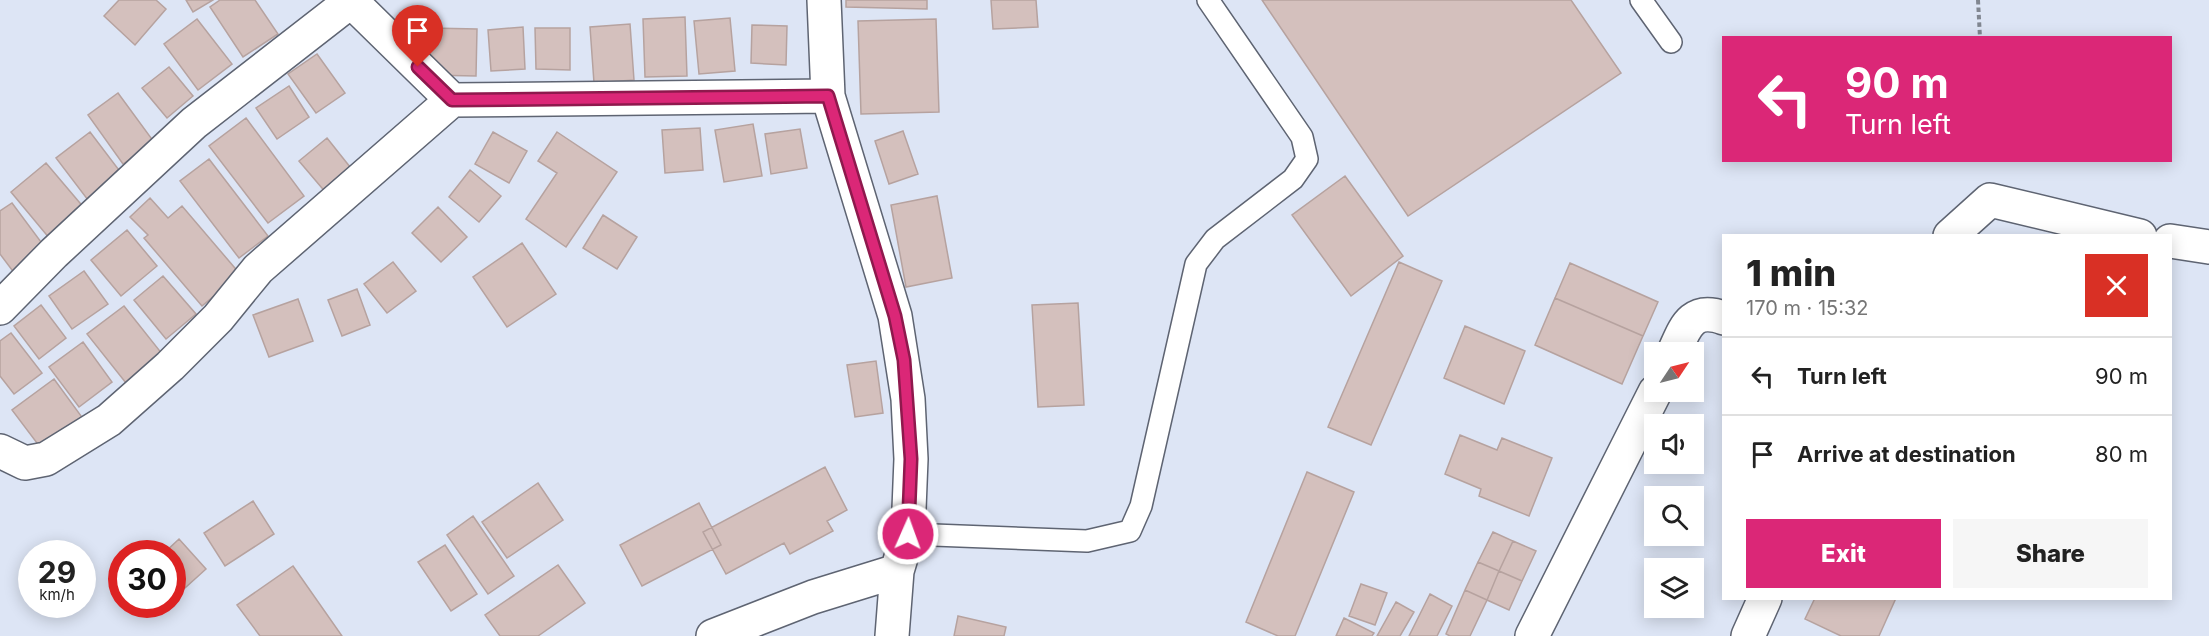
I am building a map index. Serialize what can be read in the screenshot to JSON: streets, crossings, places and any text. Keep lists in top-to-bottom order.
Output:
{
  "north": "top right",
  "page": {
    "turn": ["90 m", "Turn left"],
    "heading": ["1 min", "170 m · 15:32"],
    "list": [
      {
        "name": "Turn left",
        "value": "90 m"
      },
      {
        "name": "Arrive at destination",
        "value": "80 m"
      }
    ],
    "buttons": ["Exit", "Share"],
    "speed": "29 km/h",
    "limit": "30"
  }
}
